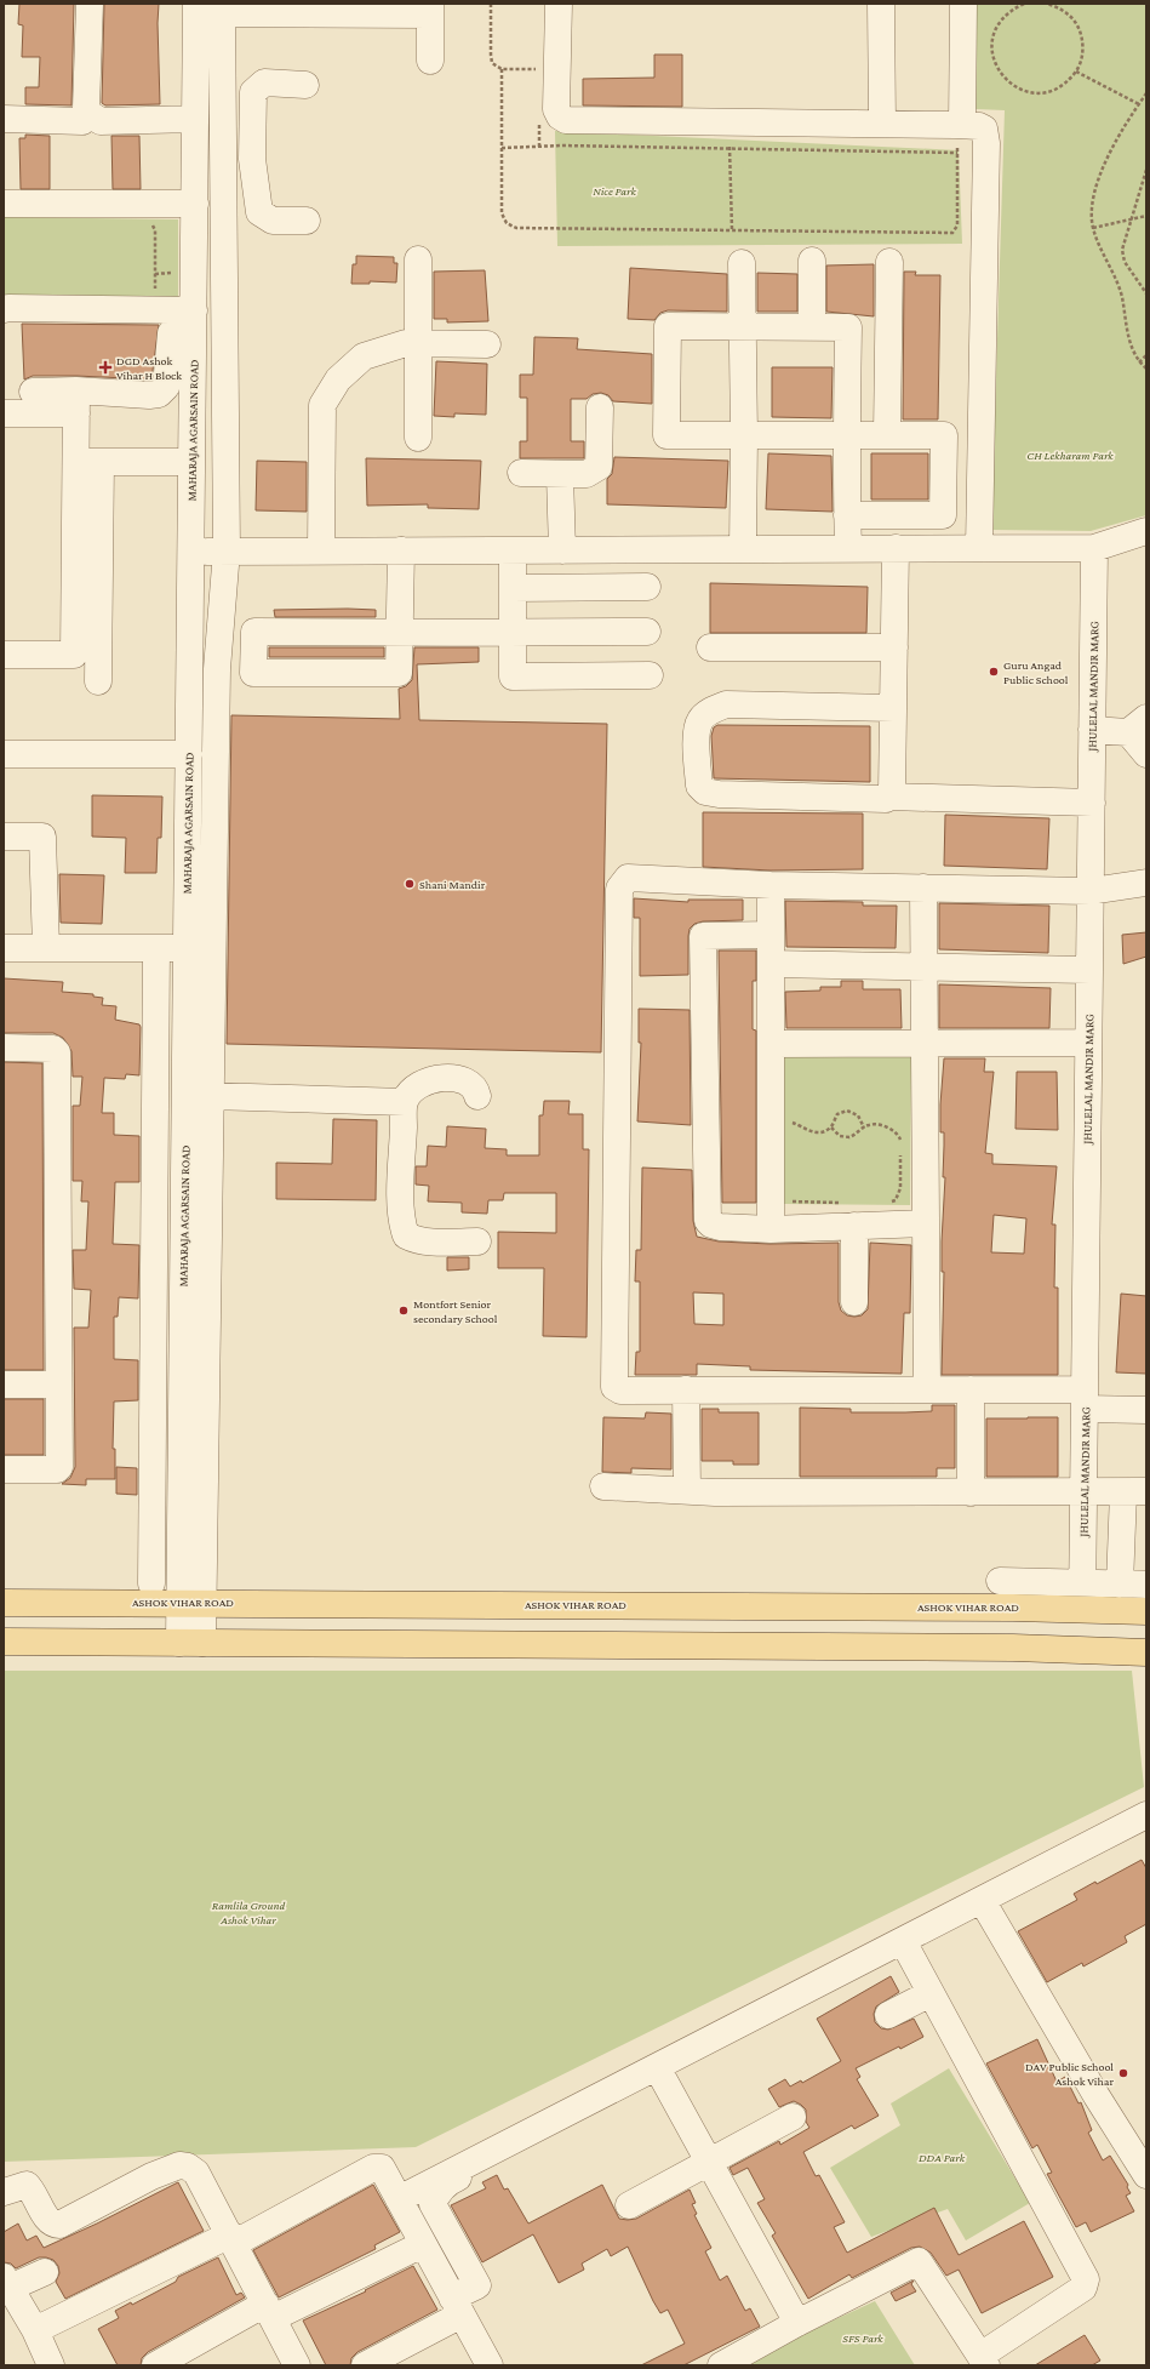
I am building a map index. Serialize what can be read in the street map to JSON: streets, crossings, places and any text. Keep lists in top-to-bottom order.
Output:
{
  "streets": {
    "main road": ["ASHOK VIHAR ROAD"],
    "street": ["MAHARAJA AGARSAIN ROAD", "JHULELAL MANDIR MARG"]
  },
  "crossings": [
    ["MAHARAJA AGARSAIN ROAD", "ASHOK VIHAR ROAD"],
    ["JHULELAL MANDIR MARG", "ASHOK VIHAR ROAD"]
  ],
  "parks": [
    "Nice Park",
    "CH Lekharam Park",
    "Ramlila Ground Ashok Vihar",
    "DDA Park",
    "SFS Park"
  ],
  "places": {
    "health": ["DGD Ashok Vihar H Block"],
    "other": [
      "Guru Angad Public School",
      "Shani Mandir",
      "Montfort Senior secondary School",
      "DAV Public School Ashok Vihar"
    ]
  }
}
